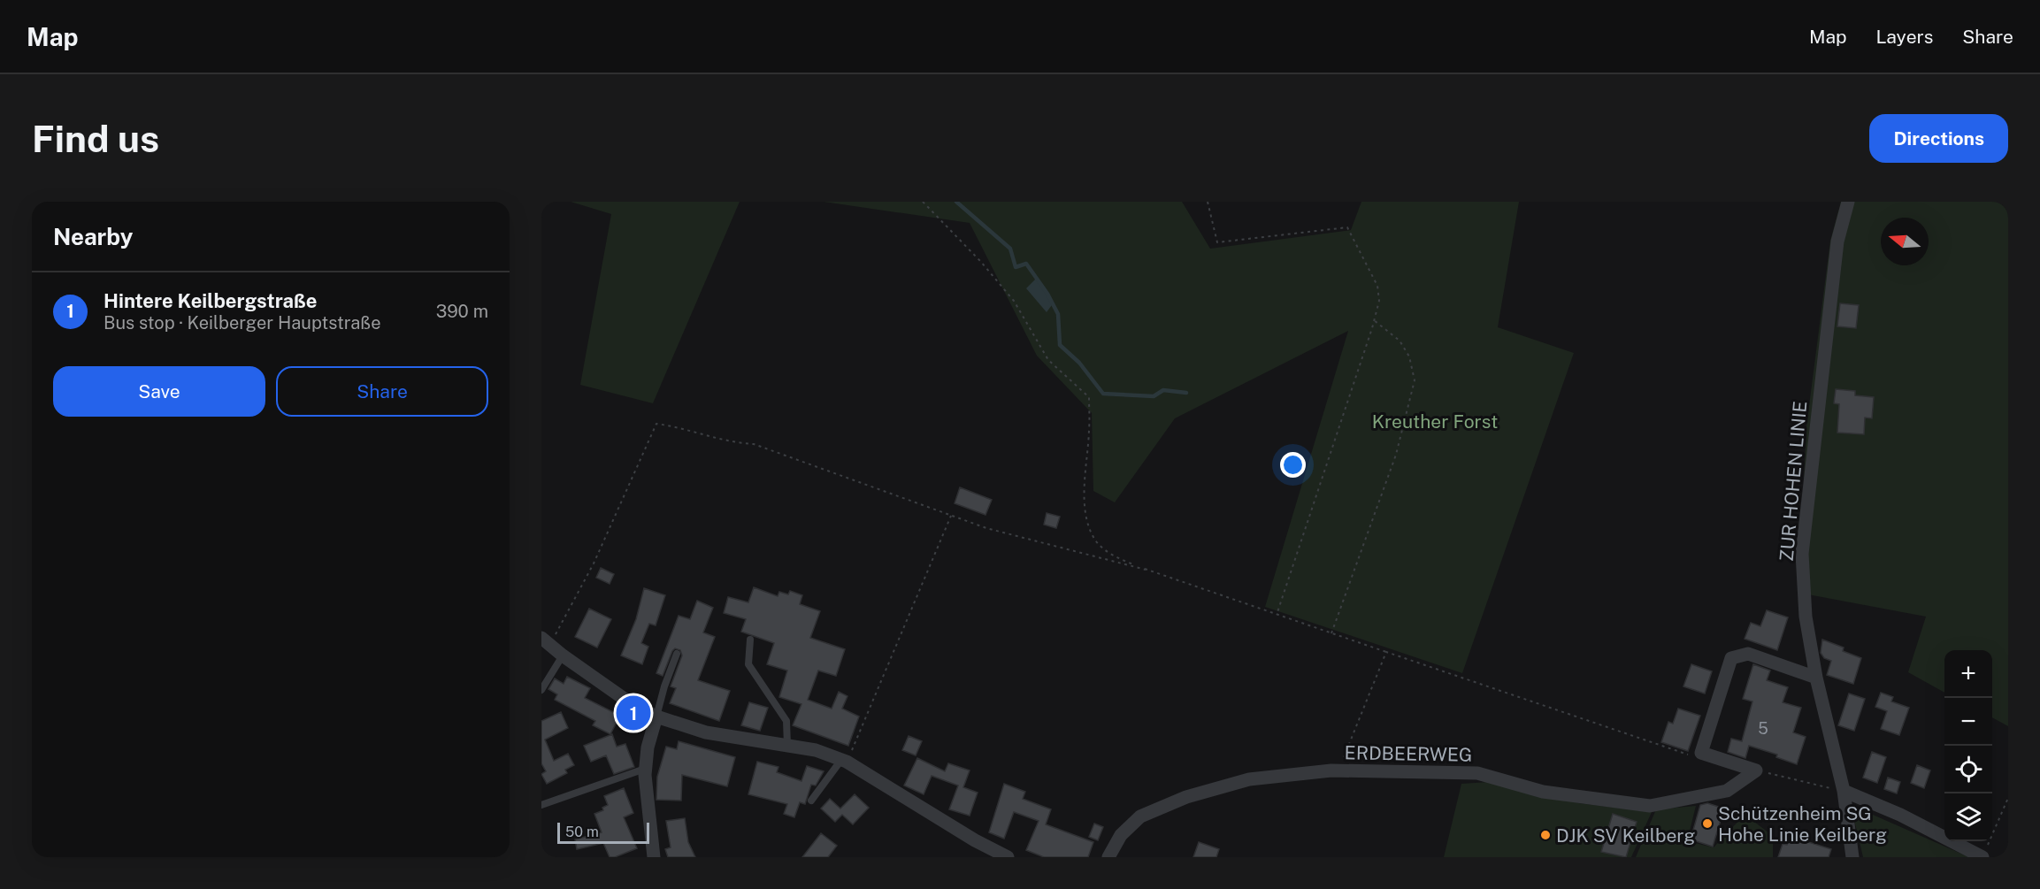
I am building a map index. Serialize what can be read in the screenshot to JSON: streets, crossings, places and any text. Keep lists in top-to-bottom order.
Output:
{
  "streets": {
    "street": ["ZUR HOHEN LINIE", "ERDBEERWEG"]
  },
  "parks": ["Kreuther Forst"],
  "places": ["Schützenheim SG Hohe Linie Keilberg", "DJK SV Keilberg"],
  "house_numbers": ["5"],
  "scale_bar": "50 m",
  "north": "left",
  "page": {
    "header": "Map",
    "nav": ["Map", "Layers", "Share"],
    "buttons": [
      "Directions",
      ["Save", "Share"]
    ],
    "title": "Find us",
    "heading": "Nearby",
    "list": [
      {
        "mark": "1",
        "name": "Hintere Keilbergstraße",
        "note": "Bus stop · Keilberger Hauptstraße",
        "value": "390 m"
      }
    ],
    "map_buttons": ["+", "−"],
    "pins": "1",
    "scale": "50 m"
  }
}
